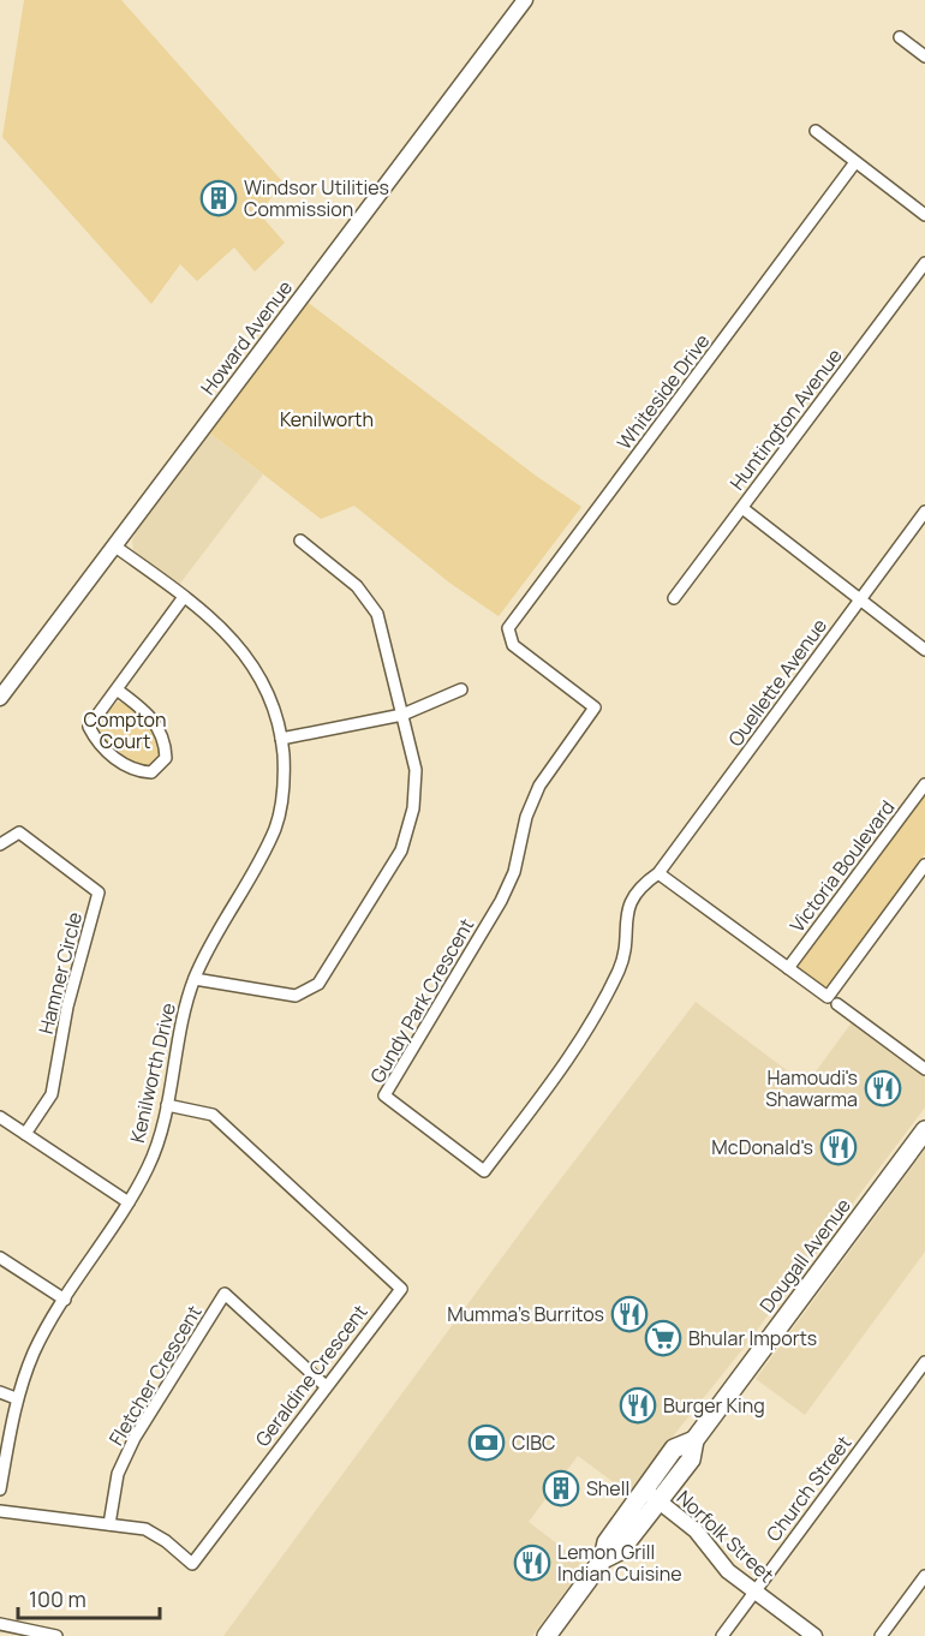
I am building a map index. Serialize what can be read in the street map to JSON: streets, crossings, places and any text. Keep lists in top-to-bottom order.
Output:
{
  "streets": {
    "main road": ["Dougall Avenue"],
    "street": [
      "Howard Avenue",
      "Whiteside Drive",
      "Huntington Avenue",
      "Ouellette Avenue",
      "Victoria Boulevard",
      "Hamner Circle",
      "Gundy Park Crescent",
      "Kenilworth Drive",
      "Fletcher Crescent",
      "Geraldine Crescent",
      "Church Street",
      "Norfolk Street"
    ]
  },
  "crossings": [
    ["Howard Avenue", "Kenilworth Drive"],
    ["Whiteside Drive", "Gundy Park Crescent"],
    ["Ouellette Avenue", "Gundy Park Crescent"],
    ["Kenilworth Drive", "Geraldine Crescent"],
    ["Dougall Avenue", "Norfolk Street"],
    ["Fletcher Crescent", "Geraldine Crescent"],
    ["Church Street", "Norfolk Street"]
  ],
  "parks": ["Kenilworth", "Compton Court"],
  "places": {
    "building": ["Windsor Utilities Commission", "Shell"],
    "restaurant": [
      "Hamoudi's Shawarma",
      "McDonald's",
      "Mumma's Burritos",
      "Burger King",
      "Lemon Grill Indian Cuisine"
    ],
    "supermarket": ["Bhular Imports"],
    "bank": ["CIBC"]
  },
  "scale_bar": "100 m"
}
